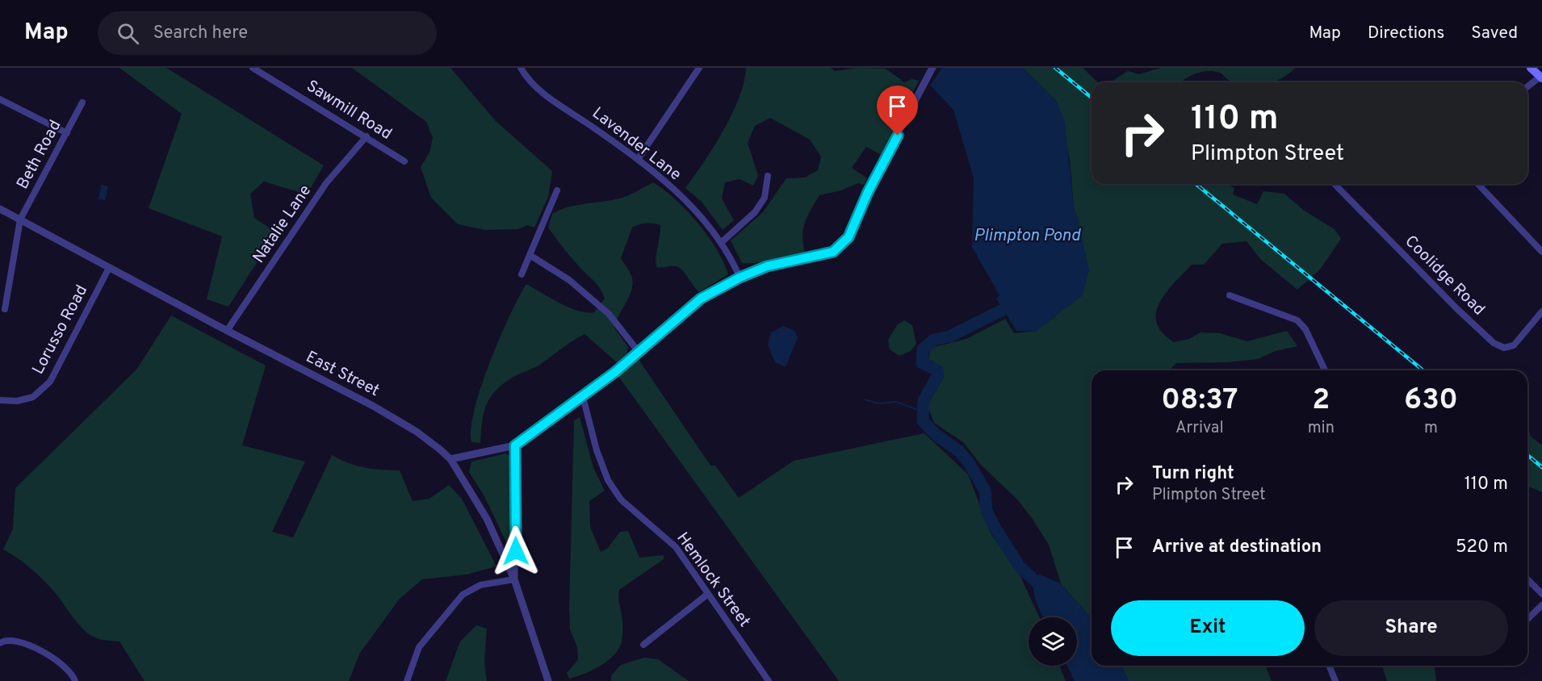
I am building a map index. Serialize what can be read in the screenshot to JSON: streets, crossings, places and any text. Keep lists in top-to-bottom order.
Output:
{
  "streets": {
    "street": [
      "Sawmill Road",
      "Lavender Lane",
      "Beth Road",
      "Natalie Lane",
      "Coolidge Road",
      "Lorusso Road",
      "East Street",
      "Hemlock Street"
    ]
  },
  "crossings": [
    ["Sawmill Road", "Natalie Lane"],
    ["Beth Road", "East Street"],
    ["Natalie Lane", "East Street"],
    ["Lorusso Road", "East Street"]
  ],
  "water": ["Plimpton Pond"],
  "page": {
    "header": "Map",
    "search": "Search here",
    "nav": ["Map", "Directions", "Saved"],
    "turn": ["110 m", "Plimpton Street"],
    "eta": [
      "08:37",
      "Arrival",
      "2",
      "min",
      "630",
      "m"
    ],
    "list": [
      {
        "name": "Turn right",
        "note": "Plimpton Street",
        "value": "110 m"
      },
      {
        "name": "Arrive at destination",
        "value": "520 m"
      }
    ],
    "buttons": ["Exit", "Share"]
  }
}
